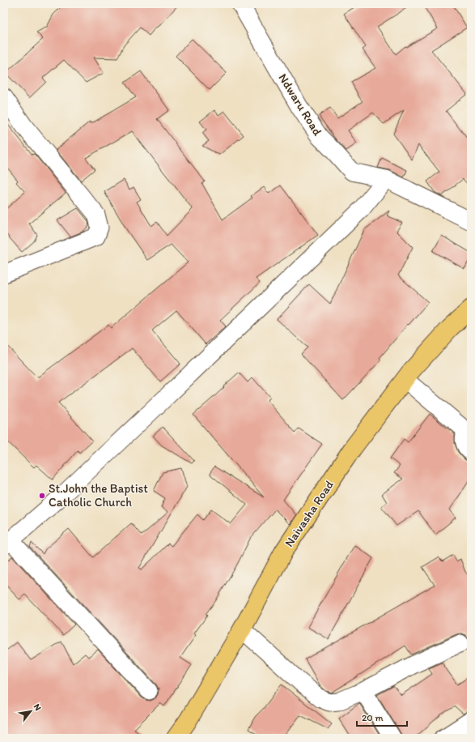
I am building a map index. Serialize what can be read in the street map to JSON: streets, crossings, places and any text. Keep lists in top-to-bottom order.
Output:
{
  "streets": {
    "main road": ["Naivasha Road"],
    "street": ["Ndwaru Road"]
  },
  "places": ["St.John the Baptist Catholic Church"],
  "scale_bar": "20 m",
  "north": "top right"
}
